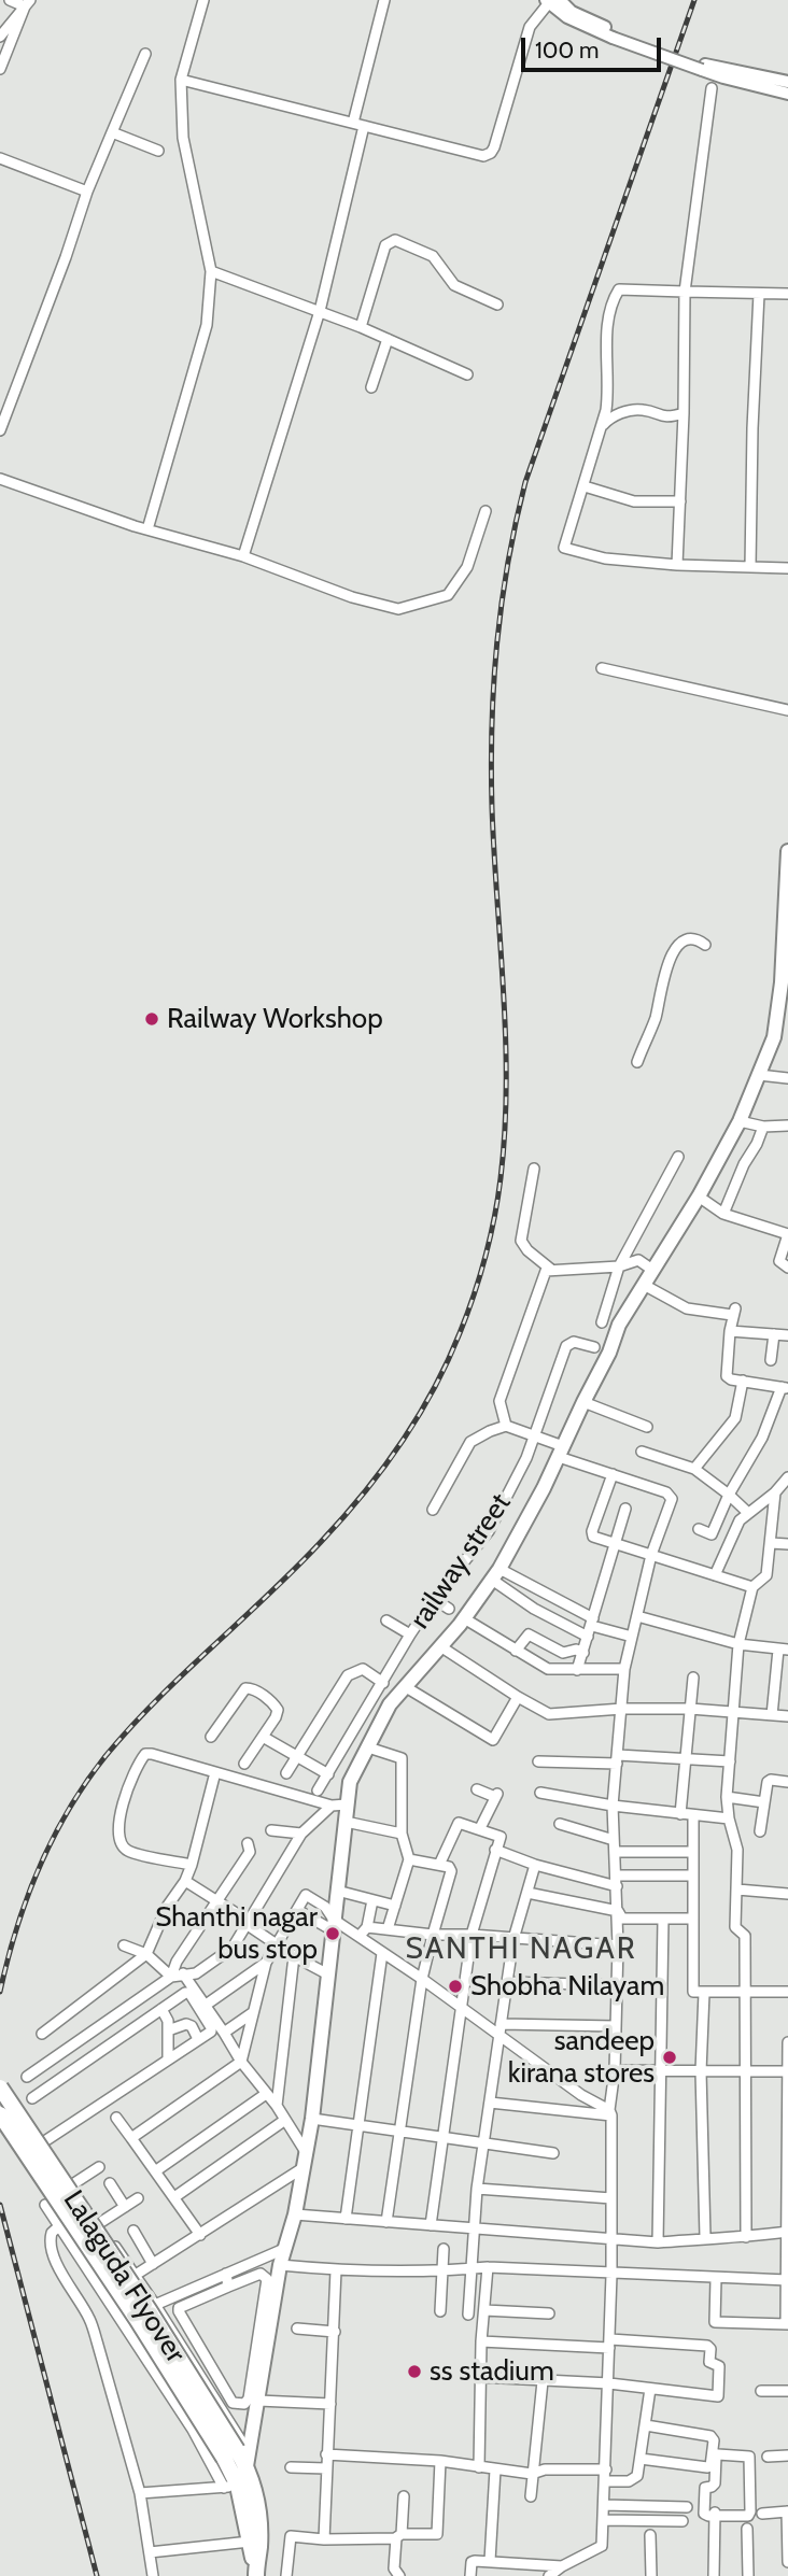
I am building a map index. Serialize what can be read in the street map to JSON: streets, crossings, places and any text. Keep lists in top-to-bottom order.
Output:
{
  "streets": {
    "main road": ["Lalaguda Flyover"],
    "street": ["railway street"]
  },
  "districts": ["SANTHI NAGAR"],
  "places": [
    "Railway Workshop",
    "Shanthi nagar bus stop",
    "Shobha Nilayam",
    "sandeep kirana stores",
    "ss stadium"
  ],
  "scale_bar": "100 m"
}
